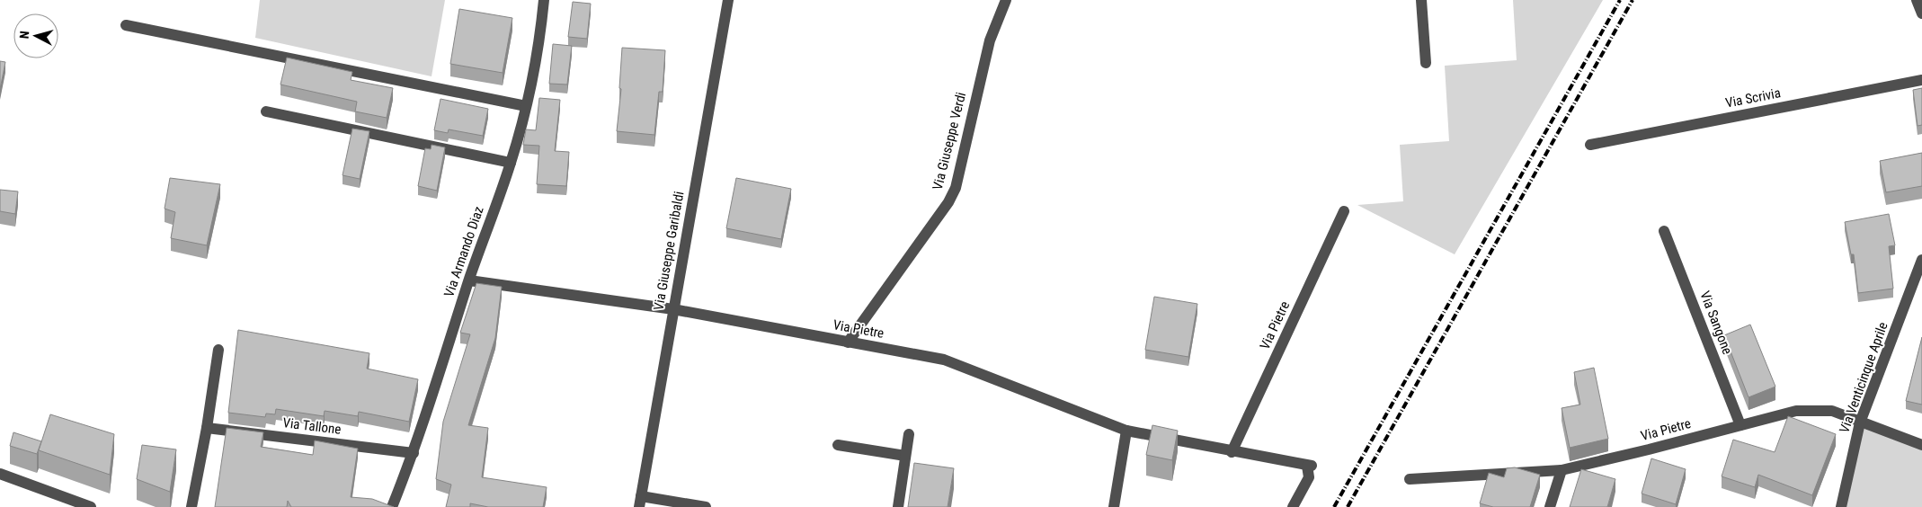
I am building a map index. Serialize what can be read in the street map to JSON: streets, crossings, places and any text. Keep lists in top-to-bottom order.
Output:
{
  "streets": {
    "street": [
      "Via Scrivia",
      "Via Giuseppe Verdi",
      "Via Giuseppe Garibaldi",
      "Via Armando Diaz",
      "Via Sangone",
      "Via Pietre",
      "Via Venticinque Aprile",
      "Via Tallone"
    ]
  },
  "crossings": [
    ["Via Giuseppe Verdi", "Via Pietre"],
    ["Via Giuseppe Garibaldi", "Via Pietre"],
    ["Via Armando Diaz", "Via Pietre"],
    ["Via Armando Diaz", "Via Tallone"],
    ["Via Sangone", "Via Pietre"],
    ["Via Pietre", "Via Venticinque Aprile"]
  ],
  "north": "left"
}
